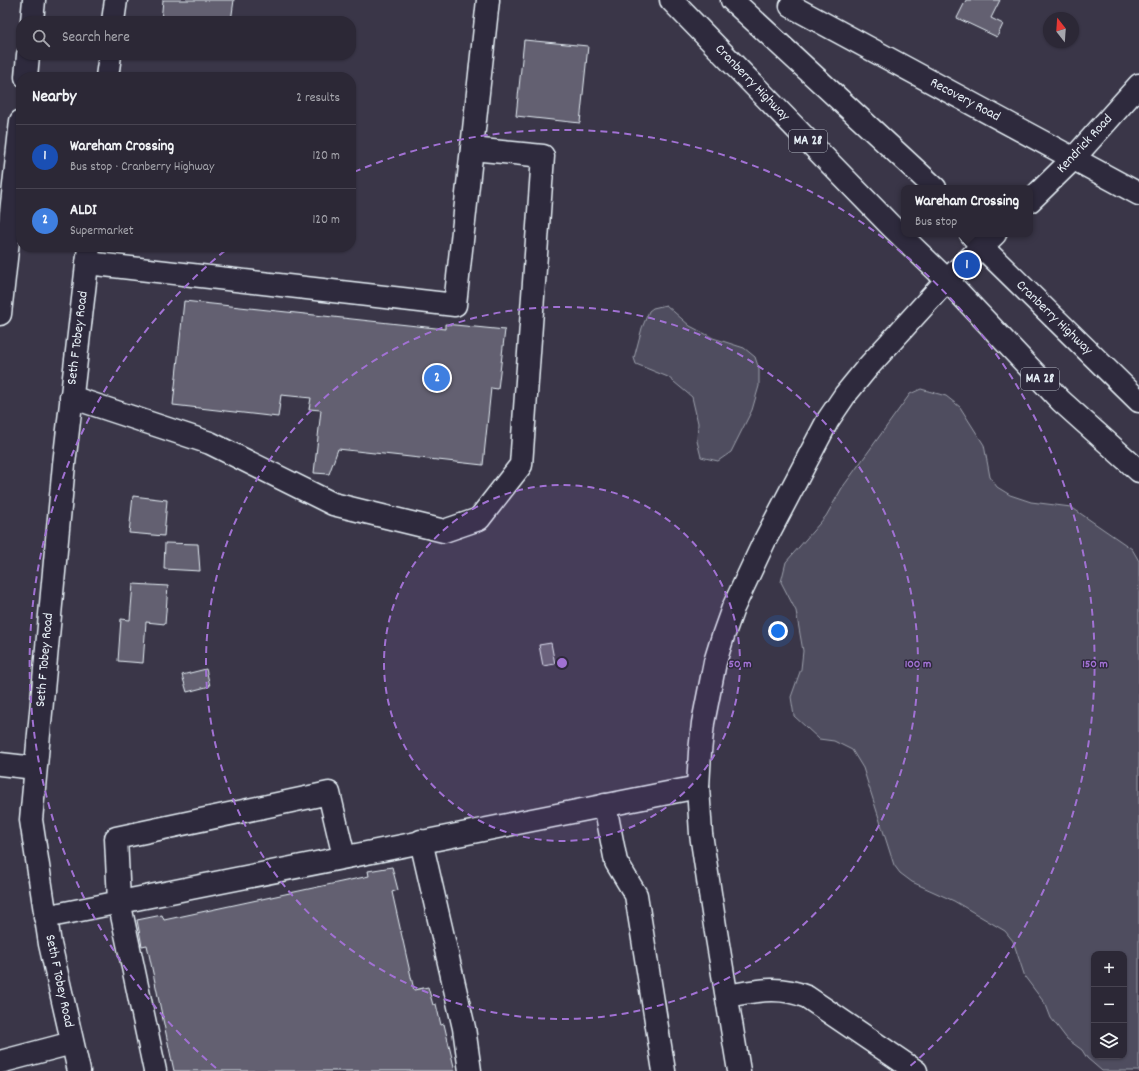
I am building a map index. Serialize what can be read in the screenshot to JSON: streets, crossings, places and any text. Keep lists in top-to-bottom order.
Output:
{
  "streets": {
    "street": [
      "Cranberry Highway",
      "Recovery Road",
      "MA 28",
      "Kendrick Road",
      "Seth F Tobey Road"
    ]
  },
  "crossings": [
    ["Recovery Road", "Kendrick Road"]
  ],
  "north": "top",
  "page": {
    "search": "Search here",
    "heading": ["Nearby", "2 results"],
    "list": [
      {
        "mark": "1",
        "name": "Wareham Crossing",
        "note": "Bus stop · Cranberry Highway",
        "value": "120 m"
      },
      {
        "mark": "2",
        "name": "ALDI",
        "note": "Supermarket",
        "value": "120 m"
      }
    ],
    "popup": ["Wareham Crossing", "Bus stop"],
    "pins": ["1", "2"],
    "map_buttons": ["+", "−"]
  },
  "rings": ["50 m", "100 m", "150 m"]
}
